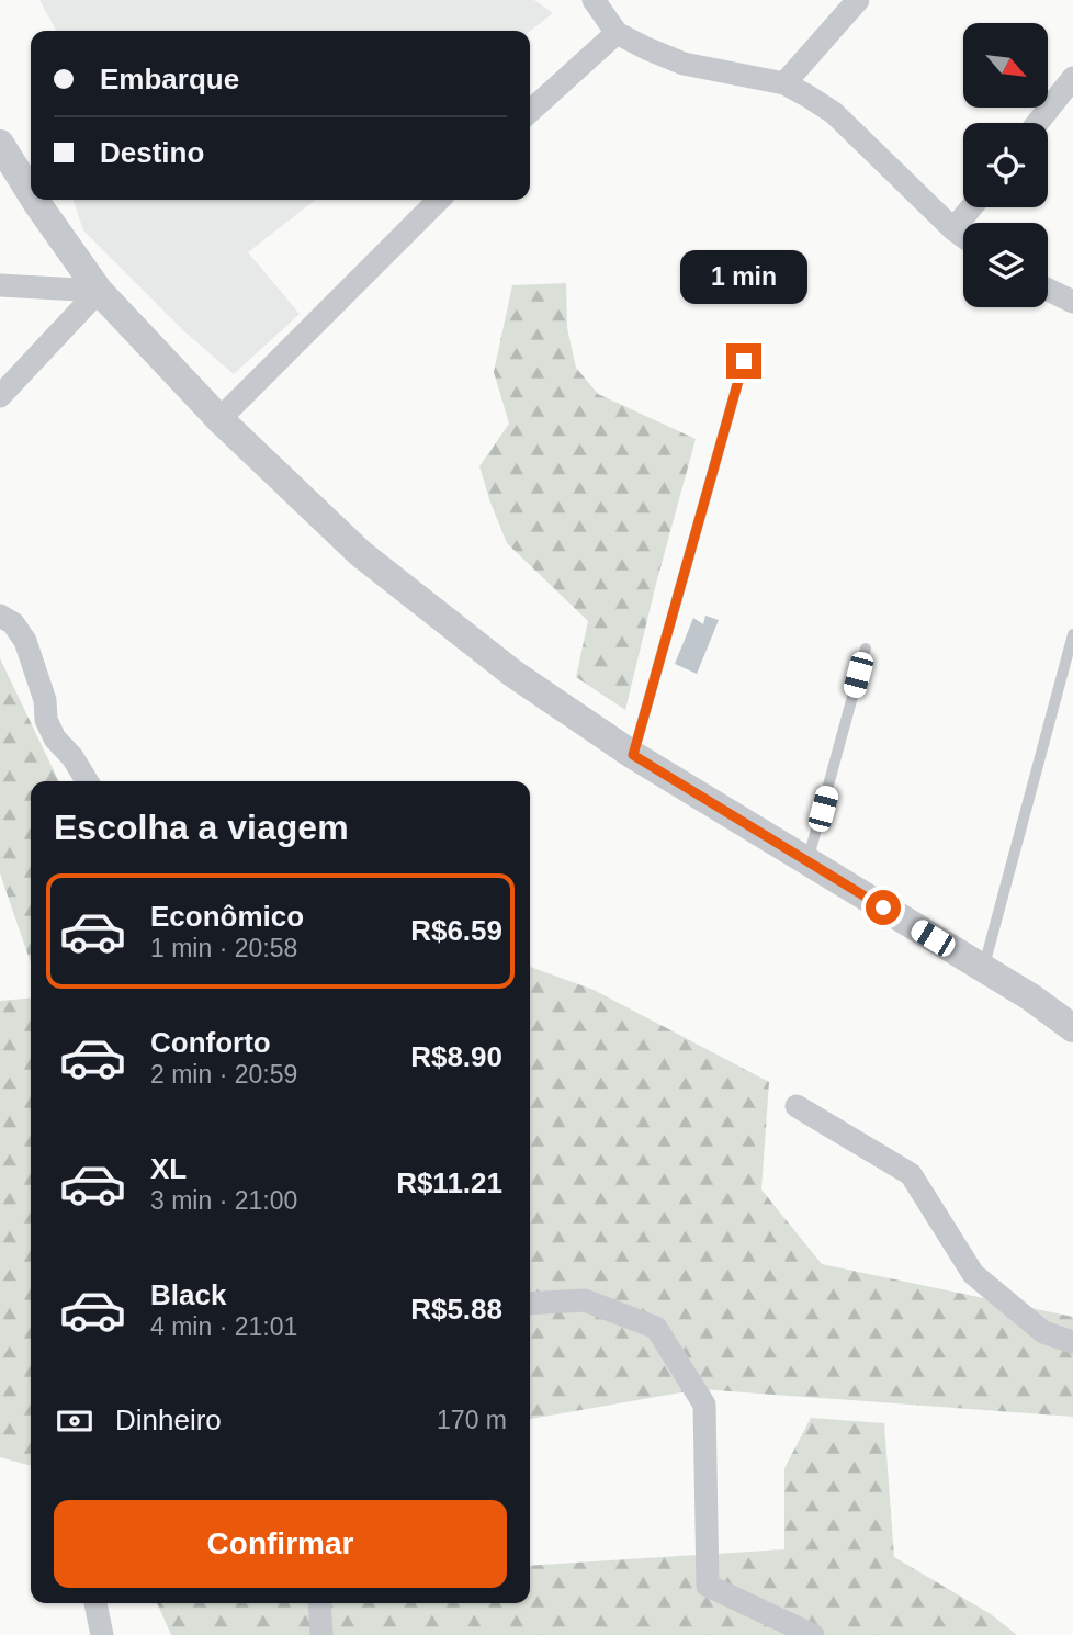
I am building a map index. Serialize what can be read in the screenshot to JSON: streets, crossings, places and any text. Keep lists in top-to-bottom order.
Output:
{
  "north": "bottom right",
  "page": {
    "banner": ["Embarque", "Destino"],
    "bubble": "1 min",
    "heading": "Escolha a viagem",
    "list": [
      {
        "name": "Econômico",
        "note": "1 min · 20:58",
        "value": "R$6.59"
      },
      {
        "name": "Conforto",
        "note": "2 min · 20:59",
        "value": "R$8.90"
      },
      {
        "name": "XL",
        "note": "3 min · 21:00",
        "value": "R$11.21"
      },
      {
        "name": "Black",
        "note": "4 min · 21:01",
        "value": "R$5.88"
      }
    ],
    "pay": ["Dinheiro", "170 m"],
    "buttons": "Confirmar"
  }
}
